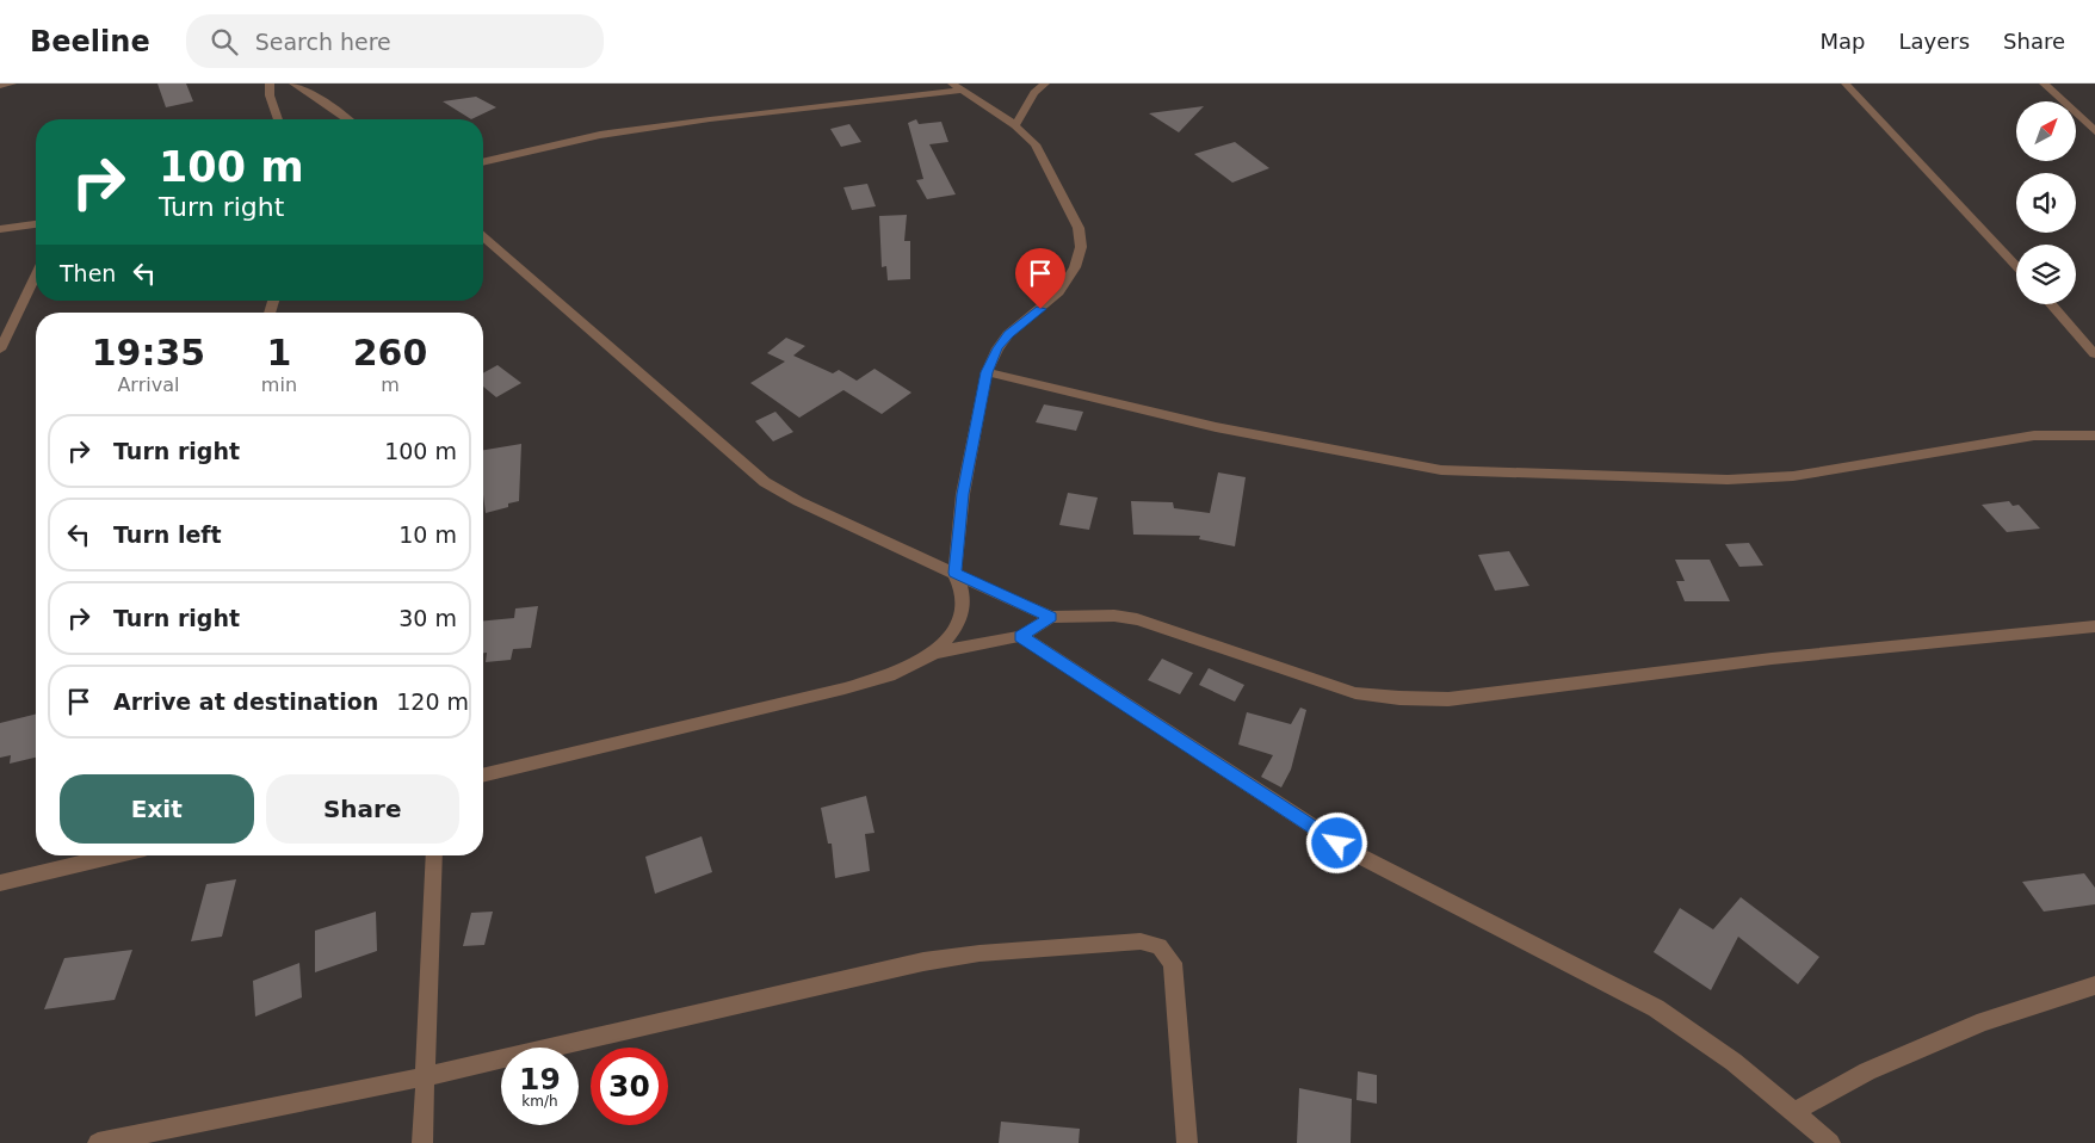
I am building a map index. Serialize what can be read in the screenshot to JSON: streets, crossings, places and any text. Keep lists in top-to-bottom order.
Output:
{
  "north": "top right",
  "page": {
    "header": "Beeline",
    "search": "Search here",
    "nav": ["Map", "Layers", "Share"],
    "turn": ["100 m", "Turn right"],
    "then": "Then",
    "eta": [
      "19:35",
      "Arrival",
      "1",
      "min",
      "260",
      "m"
    ],
    "list": [
      {
        "name": "Turn right",
        "value": "100 m"
      },
      {
        "name": "Turn left",
        "value": "10 m"
      },
      {
        "name": "Turn right",
        "value": "30 m"
      },
      {
        "name": "Arrive at destination",
        "value": "120 m"
      }
    ],
    "buttons": ["Exit", "Share"],
    "speed": "19 km/h",
    "limit": "30"
  }
}
